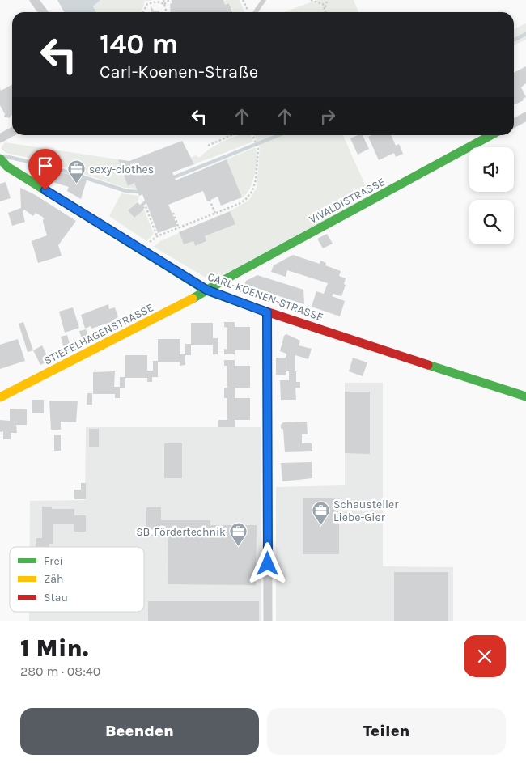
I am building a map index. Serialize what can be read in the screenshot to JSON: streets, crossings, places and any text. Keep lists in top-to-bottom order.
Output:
{
  "streets": {
    "street": ["VIVALDISTRASSE", "CARL-KOENEN-STRASSE", "STIEFELHAGENSTRASSE"]
  },
  "crossings": [
    ["VIVALDISTRASSE", "CARL-KOENEN-STRASSE"],
    ["VIVALDISTRASSE", "STIEFELHAGENSTRASSE"],
    ["CARL-KOENEN-STRASSE", "STIEFELHAGENSTRASSE"]
  ],
  "places": {
    "office": ["sexy-clothes", "Schausteller Liebe-Gier", "SB-Fördertechnik"]
  },
  "legend": ["Frei", "Zäh", "Stau"],
  "page": {
    "turn": ["140 m", "Carl-Koenen-Straße"],
    "heading": ["1 Min.", "280 m · 08:40"],
    "buttons": ["Beenden", "Teilen"]
  }
}
